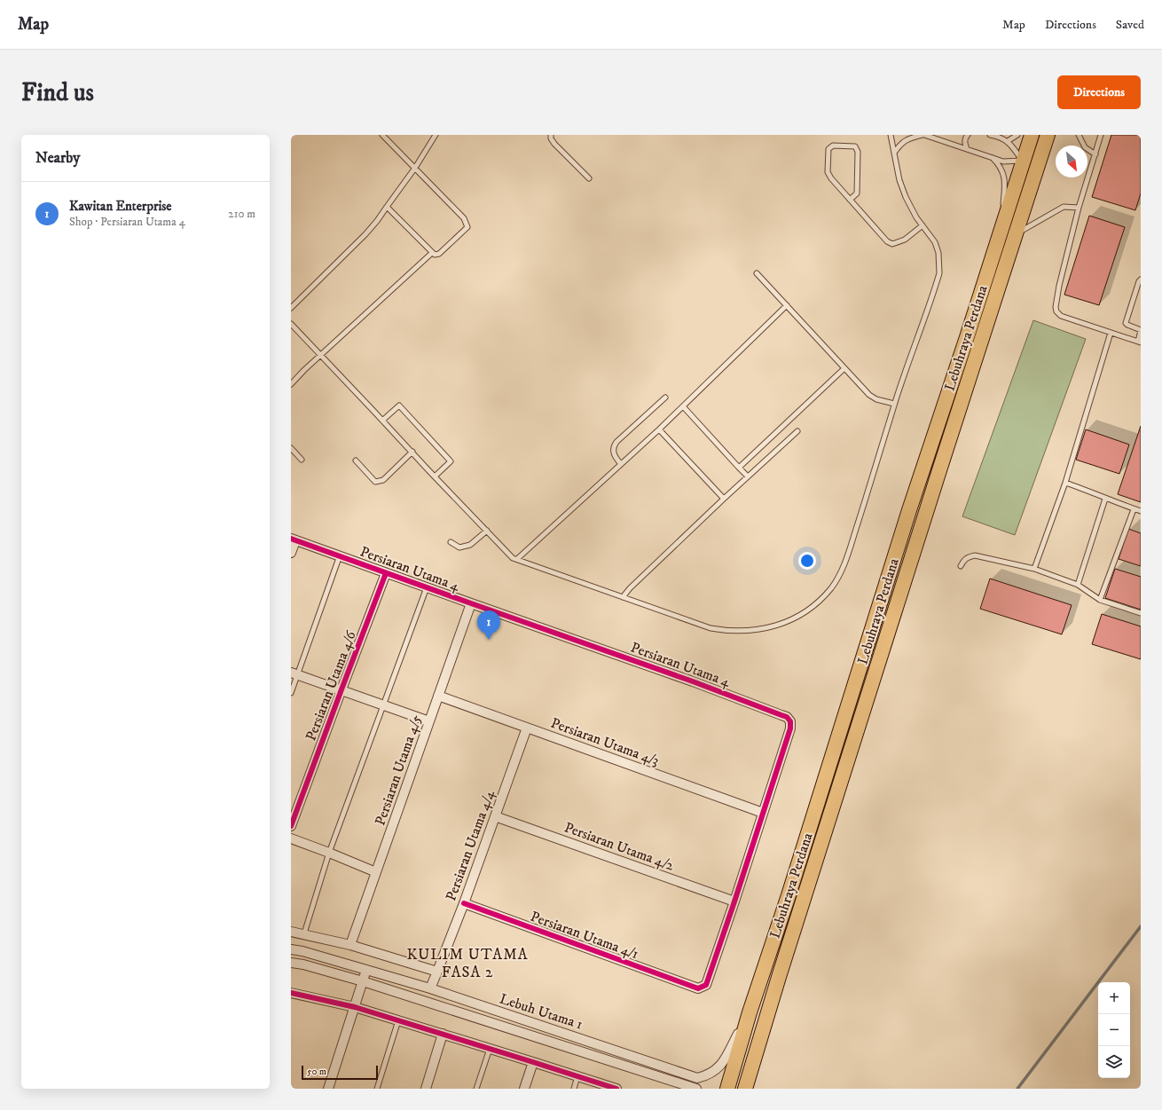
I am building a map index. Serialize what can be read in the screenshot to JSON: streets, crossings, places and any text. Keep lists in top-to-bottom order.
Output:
{
  "streets": {
    "main road": ["Lebuhraya Perdana"],
    "street": [
      "Persiaran Utama 4",
      "Persiaran Utama 4/6",
      "Persiaran Utama 4/3",
      "Persiaran Utama 4/5",
      "Persiaran Utama 4/4",
      "Persiaran Utama 4/2",
      "Persiaran Utama 4/1",
      "Lebuh Utama 1"
    ]
  },
  "crossings": [
    ["Lebuhraya Perdana", "Lebuh Utama 1"],
    ["Persiaran Utama 4", "Persiaran Utama 4/6"],
    ["Persiaran Utama 4", "Persiaran Utama 4/3"],
    ["Persiaran Utama 4", "Persiaran Utama 4/5"],
    ["Persiaran Utama 4", "Persiaran Utama 4/2"],
    ["Persiaran Utama 4", "Persiaran Utama 4/1"],
    ["Persiaran Utama 4/3", "Persiaran Utama 4/5"],
    ["Persiaran Utama 4/3", "Persiaran Utama 4/4"],
    ["Persiaran Utama 4/4", "Persiaran Utama 4/2"],
    ["Persiaran Utama 4/4", "Persiaran Utama 4/1"],
    ["Persiaran Utama 4/4", "Lebuh Utama 1"]
  ],
  "districts": ["KULIM UTAMA FASA 2"],
  "scale_bar": "50 m",
  "north": "bottom right",
  "page": {
    "header": "Map",
    "nav": ["Map", "Directions", "Saved"],
    "buttons": "Directions",
    "title": "Find us",
    "heading": "Nearby",
    "list": [
      {
        "mark": "1",
        "name": "Kawitan Enterprise",
        "note": "Shop · Persiaran Utama 4",
        "value": "210 m"
      }
    ],
    "pins": "1",
    "map_buttons": ["+", "−"],
    "scale": "50 m"
  }
}
